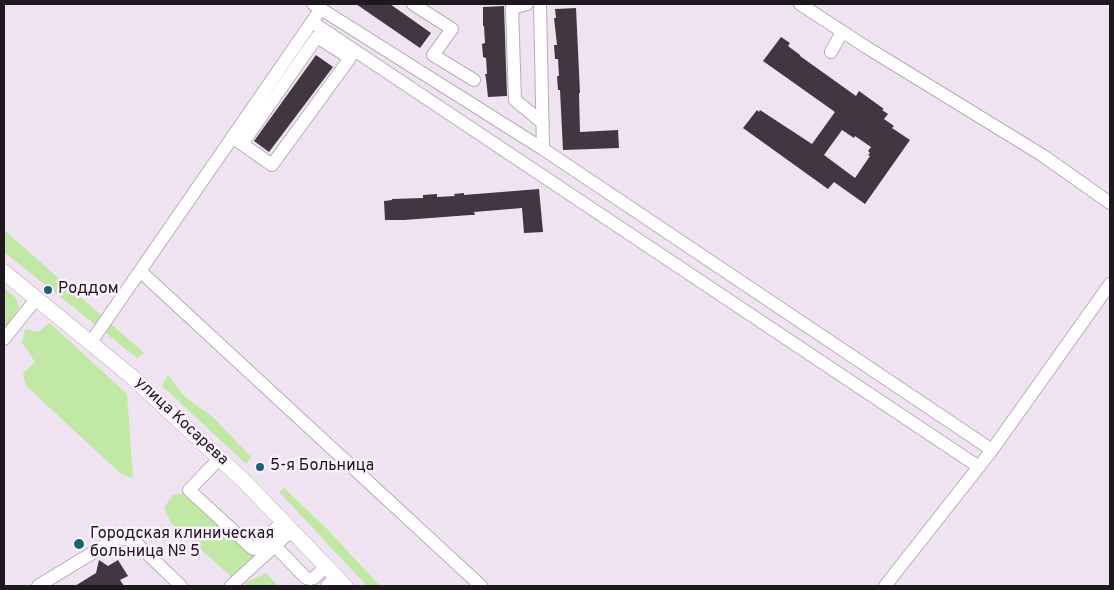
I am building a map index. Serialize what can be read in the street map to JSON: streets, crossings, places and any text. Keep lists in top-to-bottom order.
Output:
{
  "streets": {
    "main road": ["улица Косарева"]
  },
  "places": ["Роддом", "5-я Больница", "Городская клиническая больница № 5"]
}
